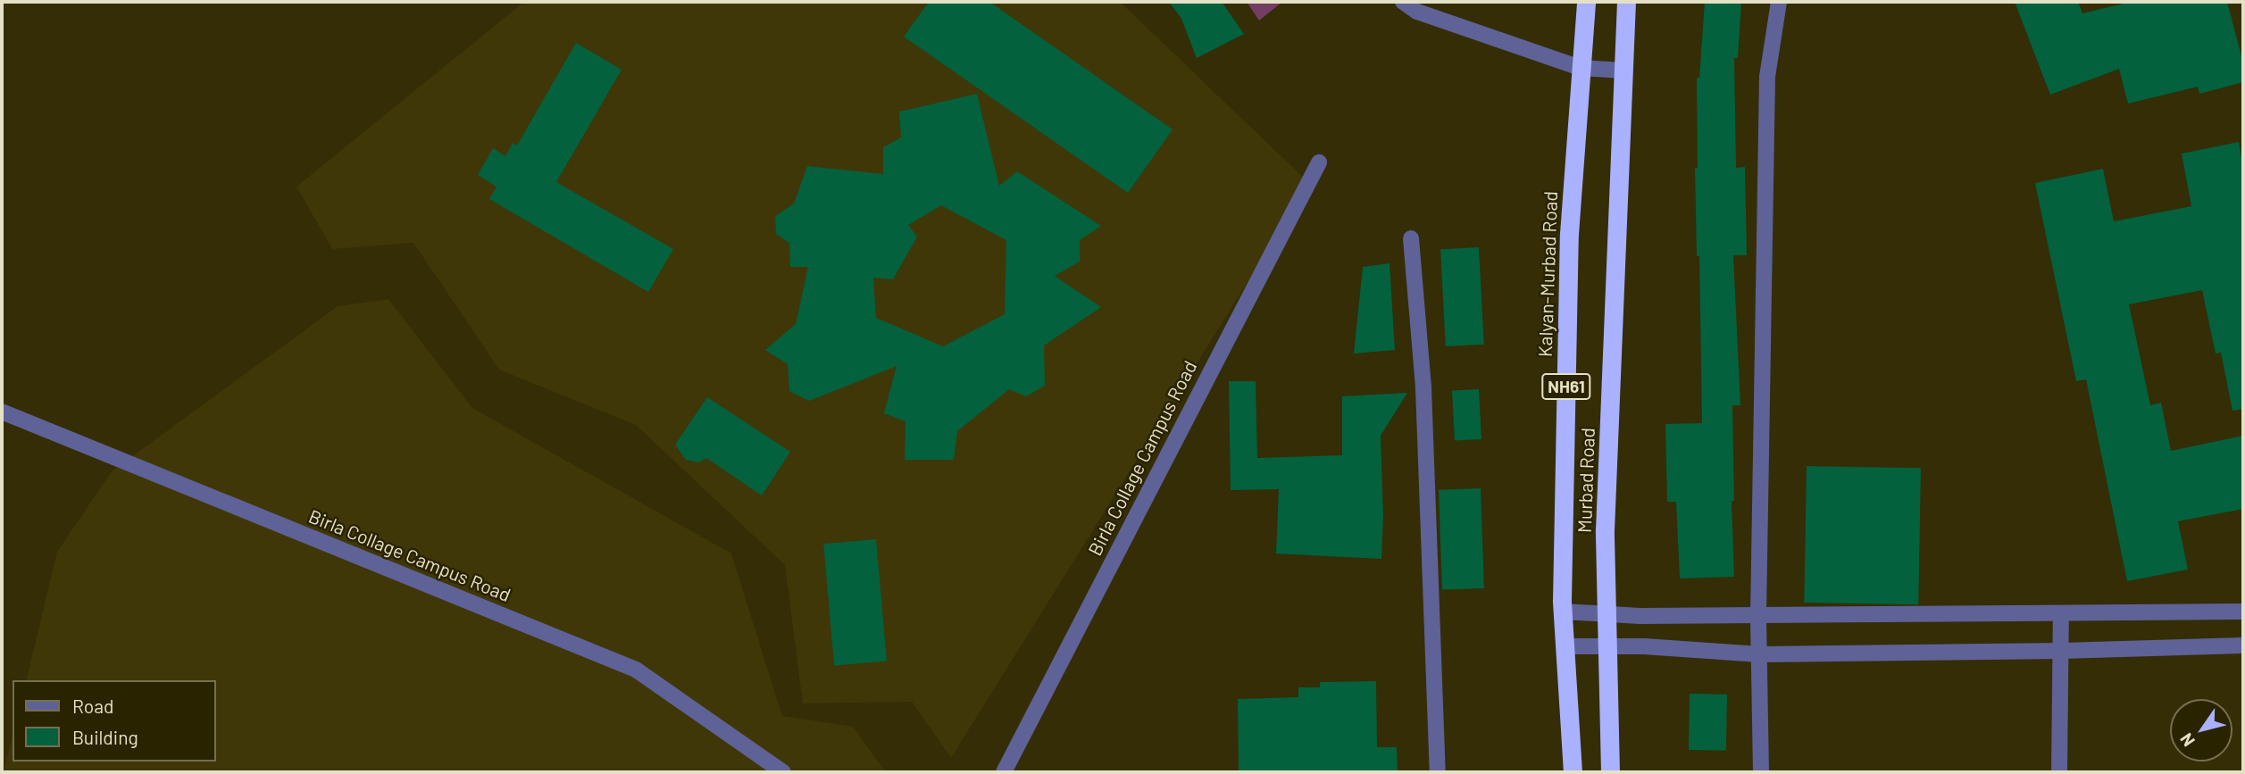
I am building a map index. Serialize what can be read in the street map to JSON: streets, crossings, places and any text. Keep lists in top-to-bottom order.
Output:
{
  "streets": {
    "highway": ["Kalyan-Murbad Road", "NH61", "Murbad Road"],
    "street": ["Birla Collage Campus Road"]
  },
  "legend": ["Road", "Building"],
  "north": "bottom left"
}
